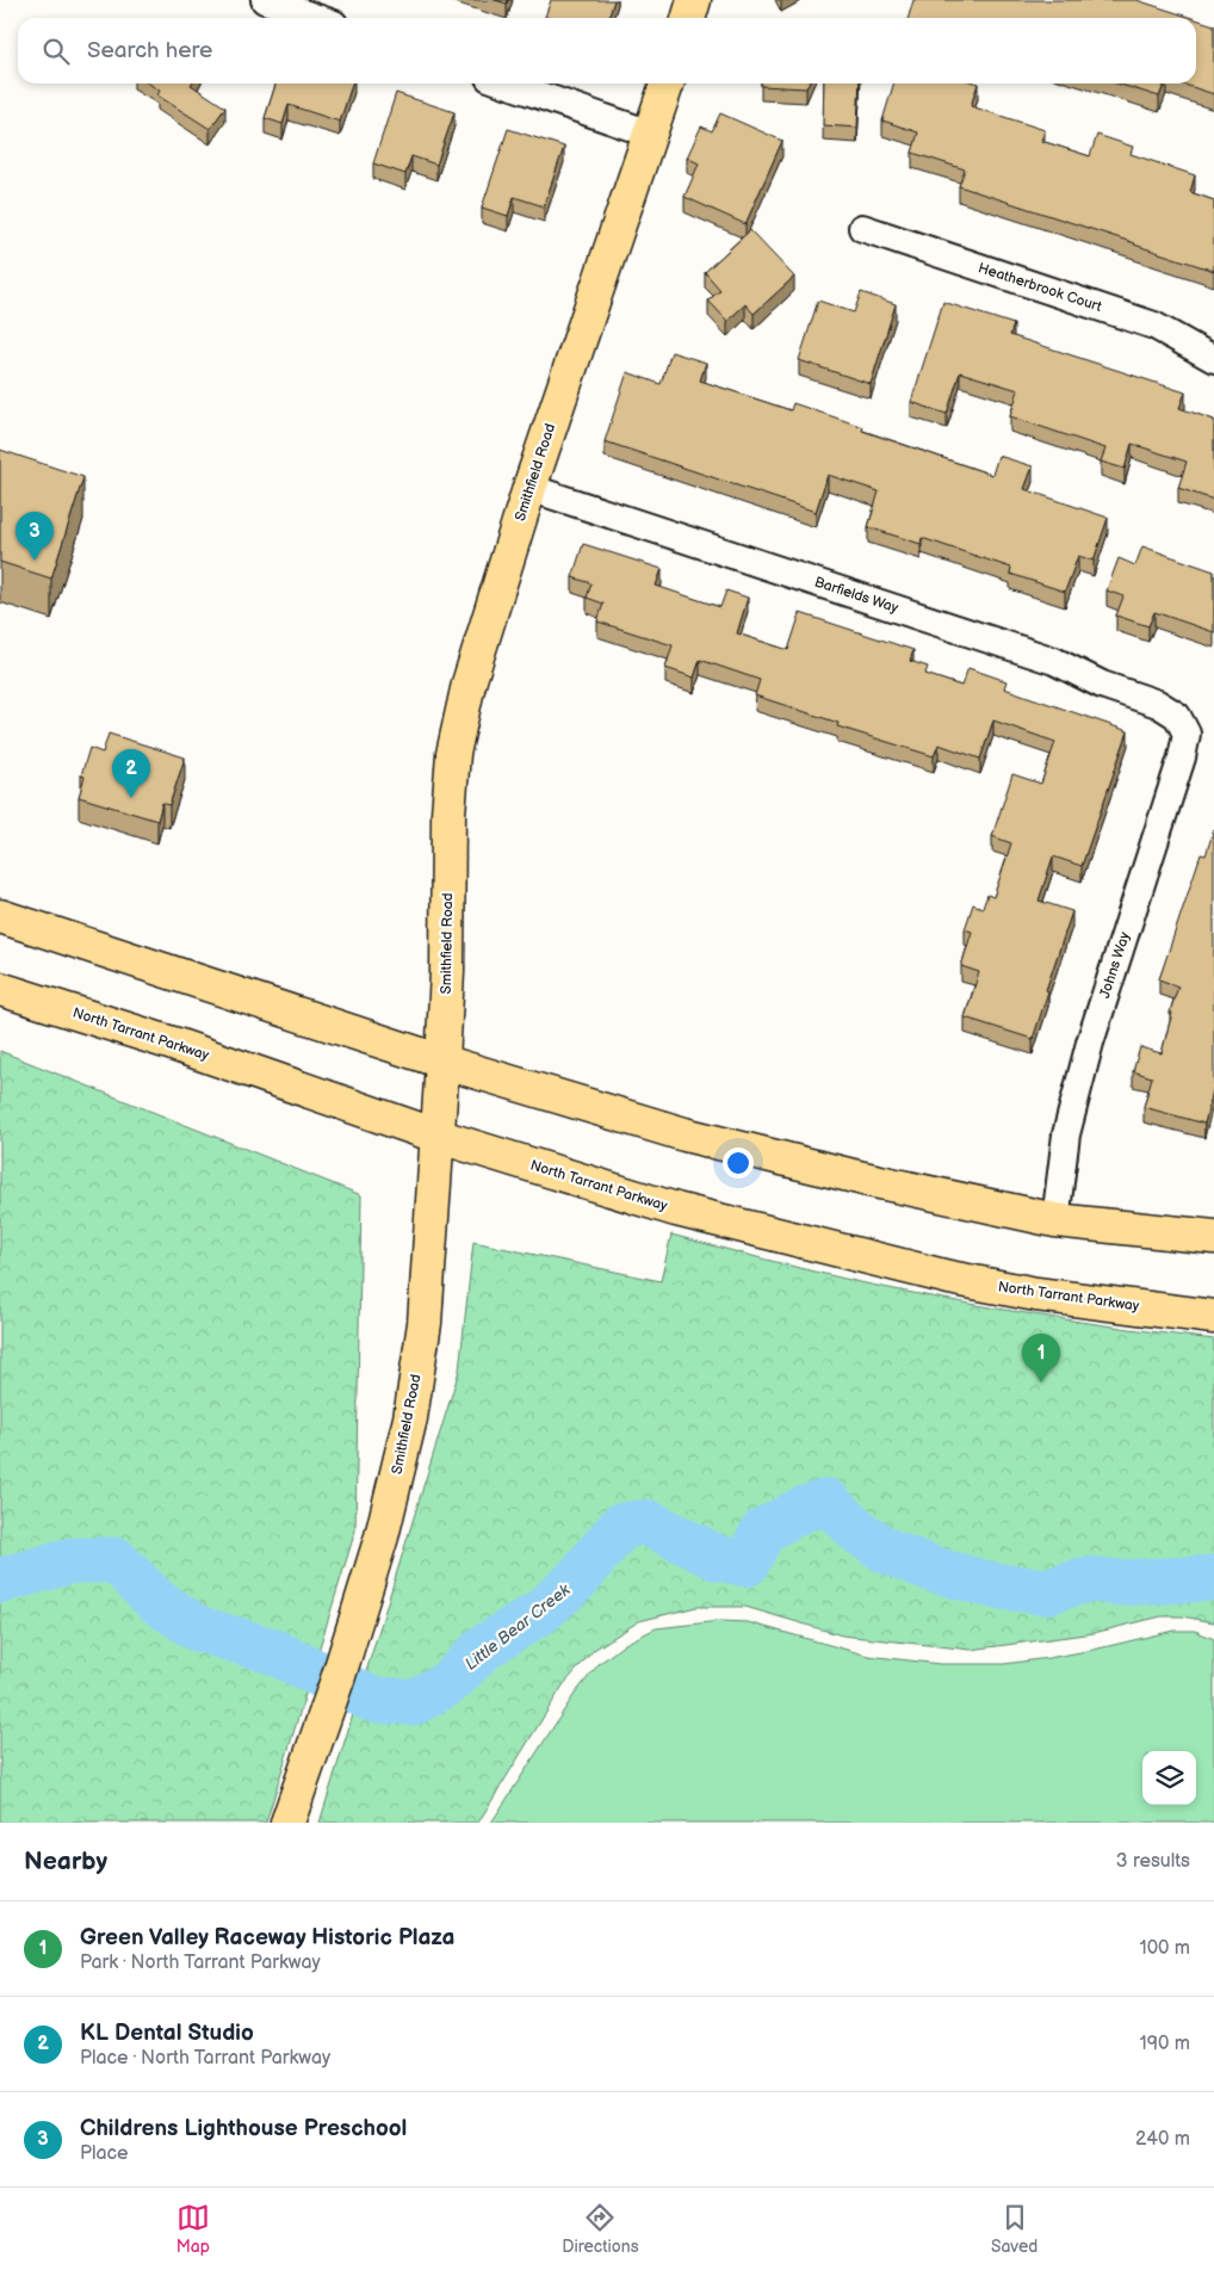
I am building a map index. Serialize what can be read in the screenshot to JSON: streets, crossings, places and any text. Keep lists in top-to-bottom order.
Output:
{
  "streets": {
    "main road": ["Smithfield Road", "North Tarrant Parkway"],
    "street": ["Heatherbrook Court", "Barfields Way", "Johns Way"]
  },
  "crossings": [
    ["Smithfield Road", "Barfields Way"],
    ["Smithfield Road", "North Tarrant Parkway"],
    ["Barfields Way", "Johns Way"]
  ],
  "water": ["Little Bear Creek"],
  "page": {
    "search": "Search here",
    "pins": ["3", "2", "1"],
    "heading": ["Nearby", "3 results"],
    "list": [
      {
        "mark": "1",
        "name": "Green Valley Raceway Historic Plaza",
        "note": "Park · North Tarrant Parkway",
        "value": "100 m"
      },
      {
        "mark": "2",
        "name": "KL Dental Studio",
        "note": "Place · North Tarrant Parkway",
        "value": "190 m"
      },
      {
        "mark": "3",
        "name": "Childrens Lighthouse Preschool",
        "note": "Place",
        "value": "240 m"
      }
    ],
    "nav": ["Map", "Directions", "Saved"]
  }
}
